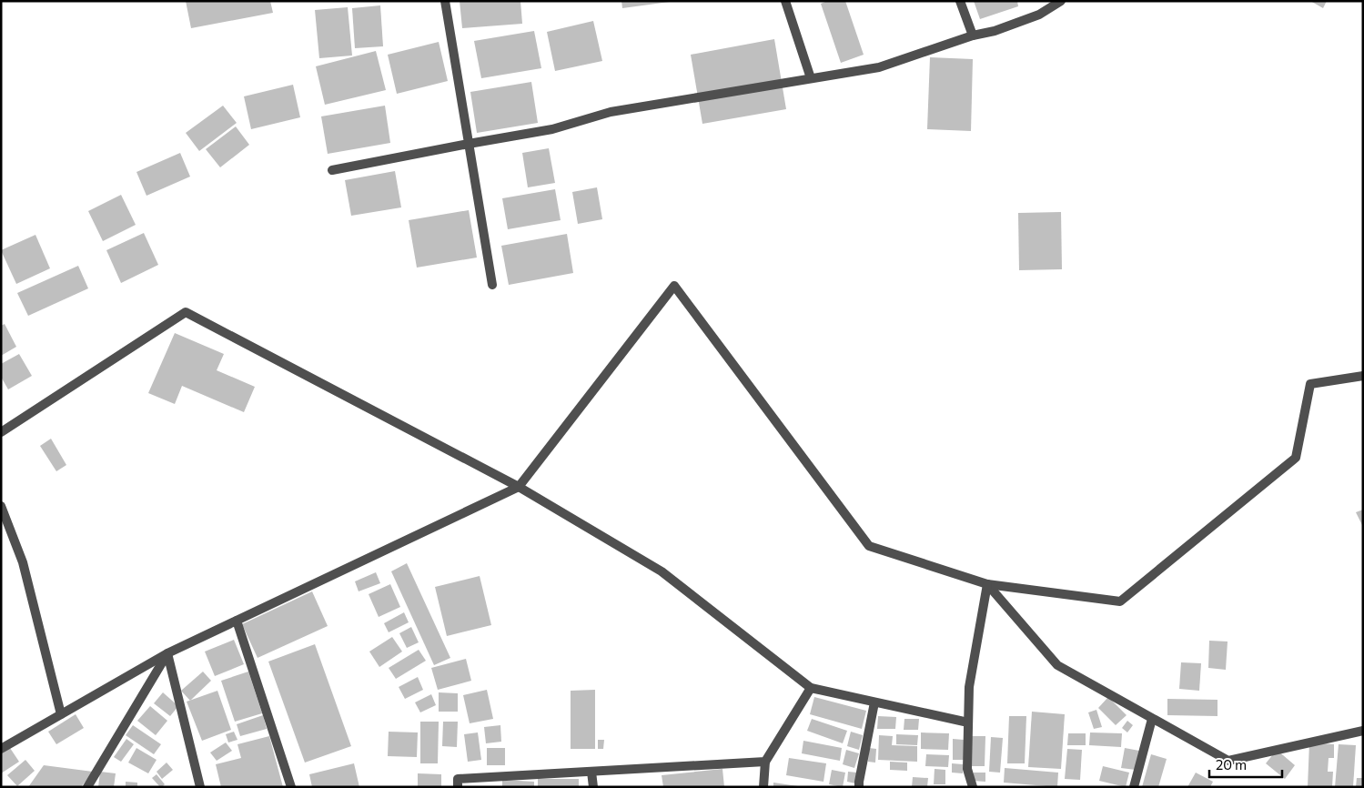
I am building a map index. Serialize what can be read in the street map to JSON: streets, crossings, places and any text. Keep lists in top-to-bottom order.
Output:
{
  "scale_bar": "20 m"
}
